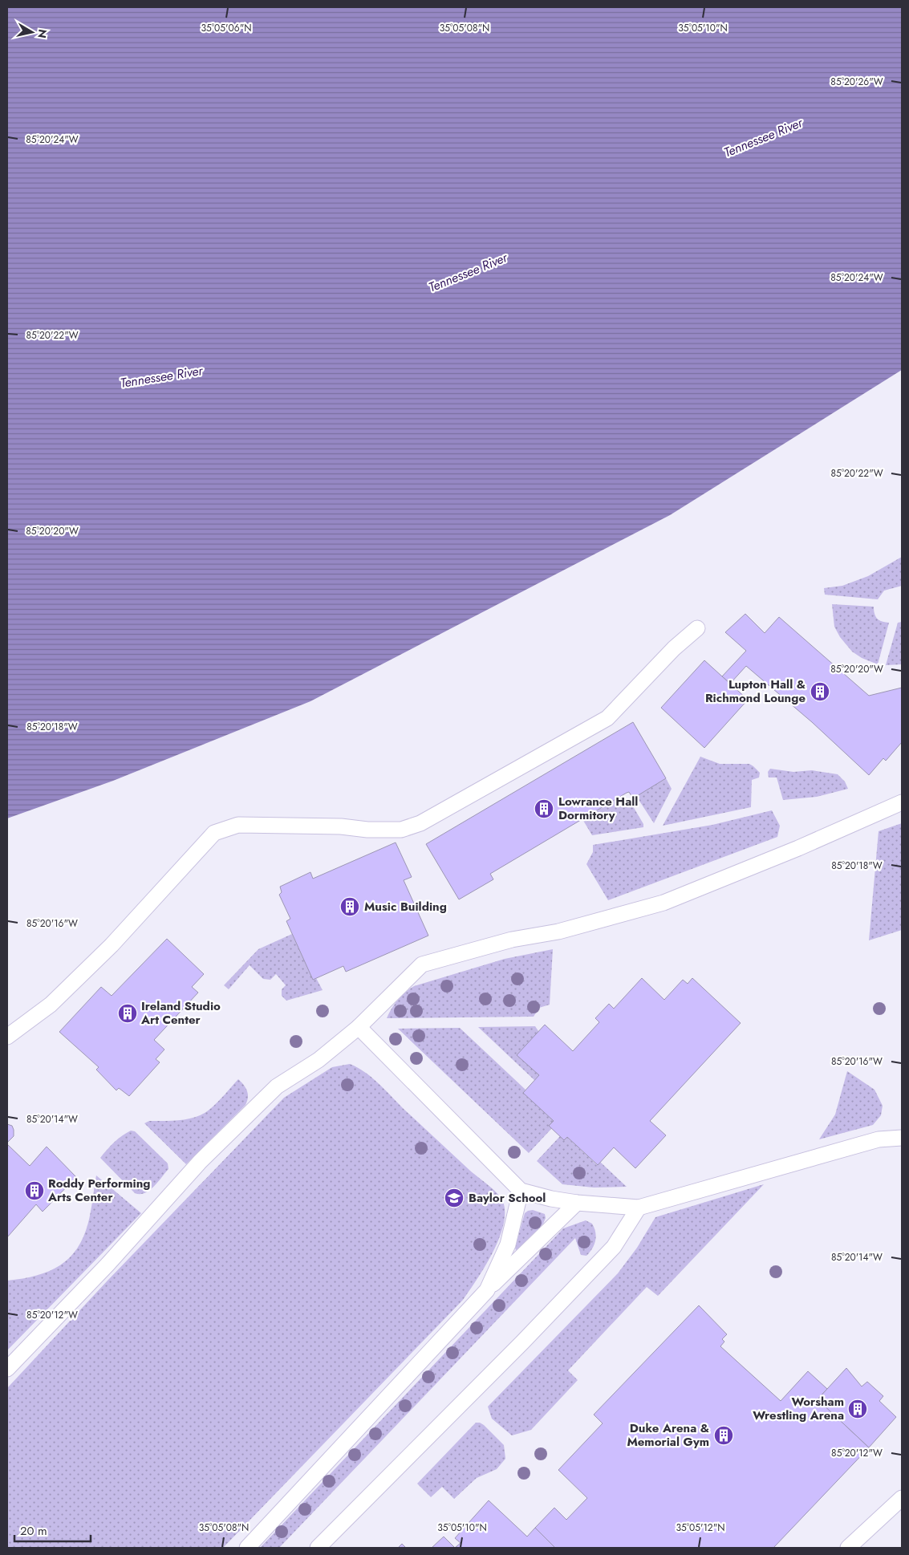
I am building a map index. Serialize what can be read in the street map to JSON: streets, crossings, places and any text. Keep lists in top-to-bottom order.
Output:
{
  "water": ["Tennessee River"],
  "places": {
    "building": [
      "Lupton Hall & Richmond Lounge",
      "Lowrance Hall Dormitory",
      "Music Building",
      "Ireland Studio Art Center",
      "Roddy Performing Arts Center",
      "Worsham Wrestling Arena",
      "Duke Arena & Memorial Gym"
    ],
    "school or university": ["Baylor School"]
  },
  "scale_bar": "20 m",
  "north": "right",
  "coordinates": [
    "35°05'08\"N",
    "35°05'10\"N",
    "35°05'06\"N",
    "85°20'26\"W",
    "85°20'24\"W",
    "85°20'22\"W",
    "85°20'20\"W",
    "85°20'18\"W",
    "85°20'16\"W",
    "85°20'14\"W",
    "85°20'12\"W",
    "35°05'12\"N"
  ]
}
